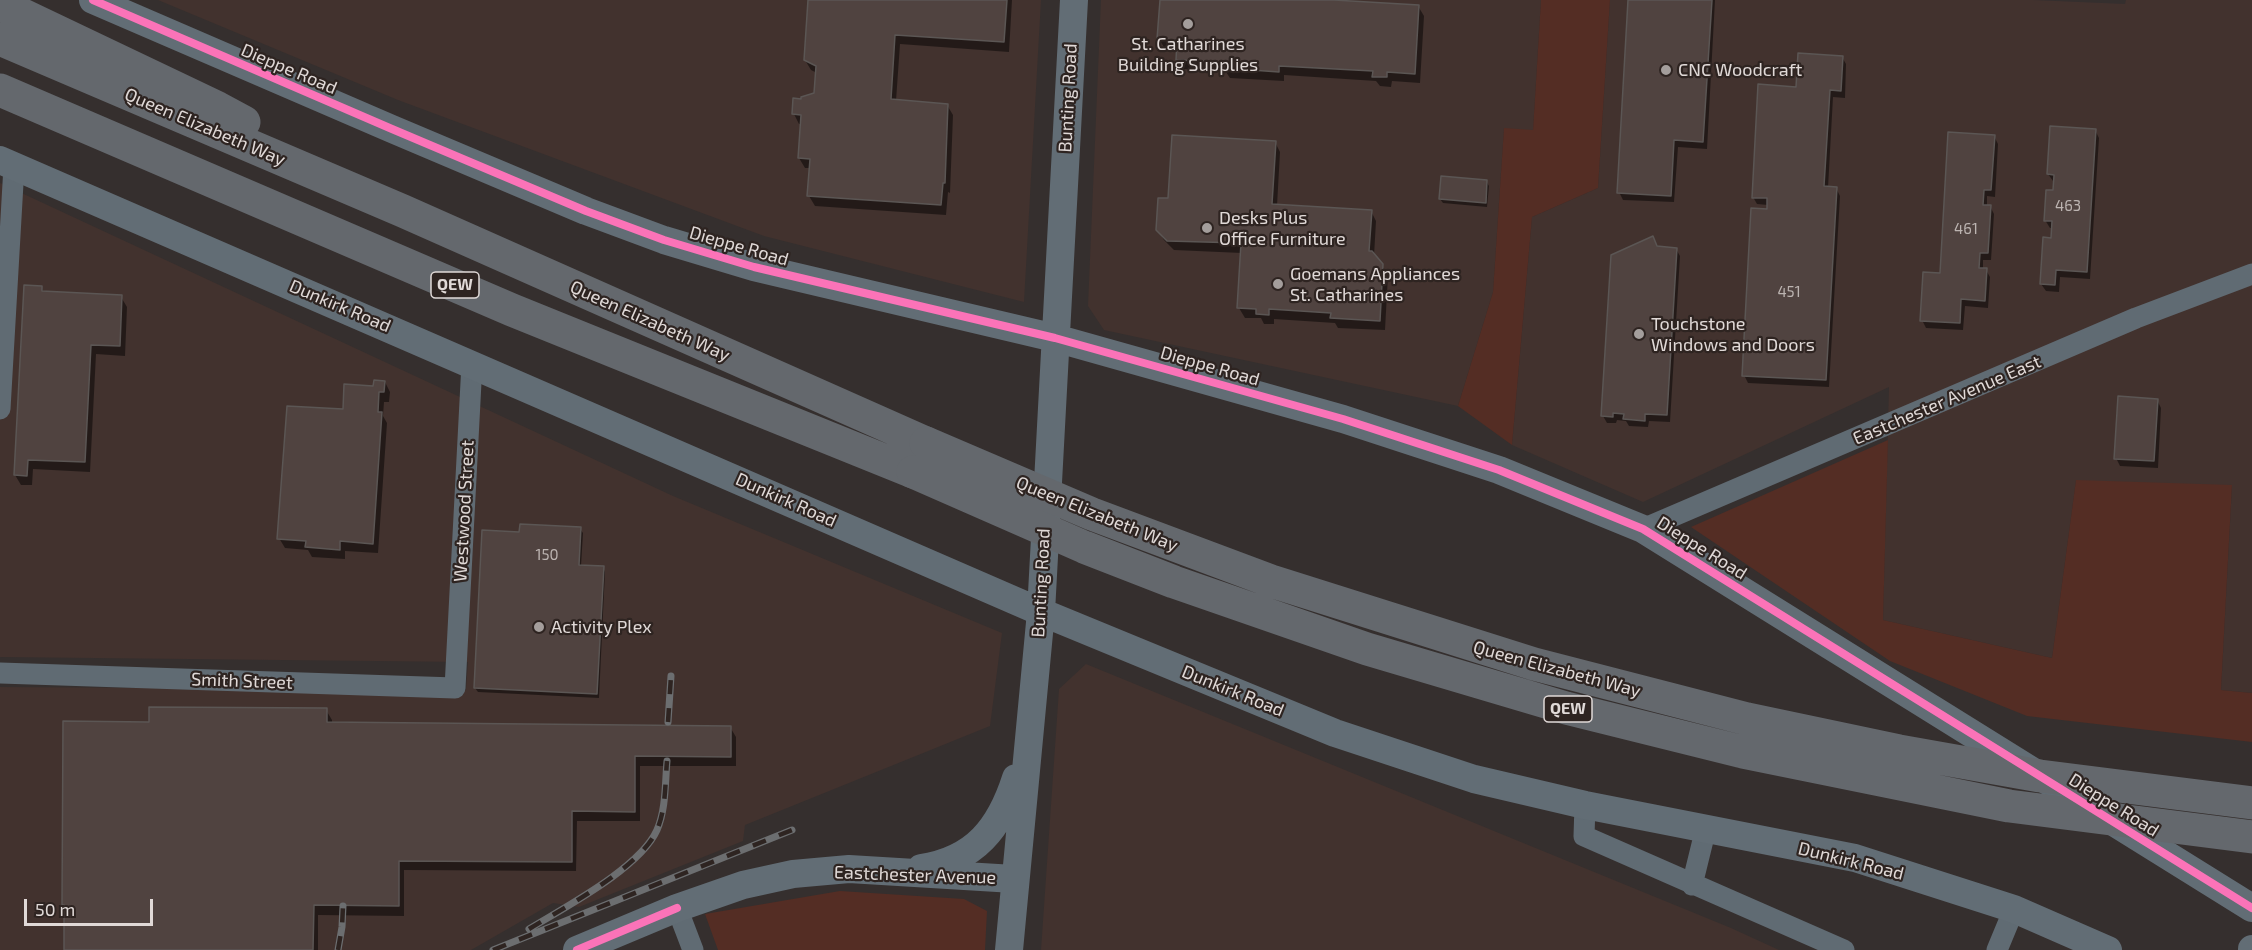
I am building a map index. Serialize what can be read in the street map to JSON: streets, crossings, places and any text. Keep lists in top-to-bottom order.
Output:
{
  "streets": {
    "highway": ["Queen Elizabeth Way", "QEW"],
    "street": [
      "Dieppe Road",
      "Bunting Road",
      "Dunkirk Road",
      "Eastchester Avenue East",
      "Westwood Street",
      "Smith Street",
      "Eastchester Avenue"
    ]
  },
  "crossings": [
    ["Dieppe Road", "Bunting Road"],
    ["Dieppe Road", "Eastchester Avenue East"],
    ["Bunting Road", "Dunkirk Road"],
    ["Bunting Road", "Eastchester Avenue"],
    ["Dunkirk Road", "Westwood Street"],
    ["Westwood Street", "Smith Street"]
  ],
  "places": [
    "St. Catharines Building Supplies",
    "CNC Woodcraft",
    "Desks Plus Office Furniture",
    "Goemans Appliances St. Catharines",
    "Touchstone Windows and Doors",
    "Activity Plex"
  ],
  "house_numbers": [
    "463",
    "461",
    "451",
    "150"
  ],
  "scale_bar": "50 m"
}
